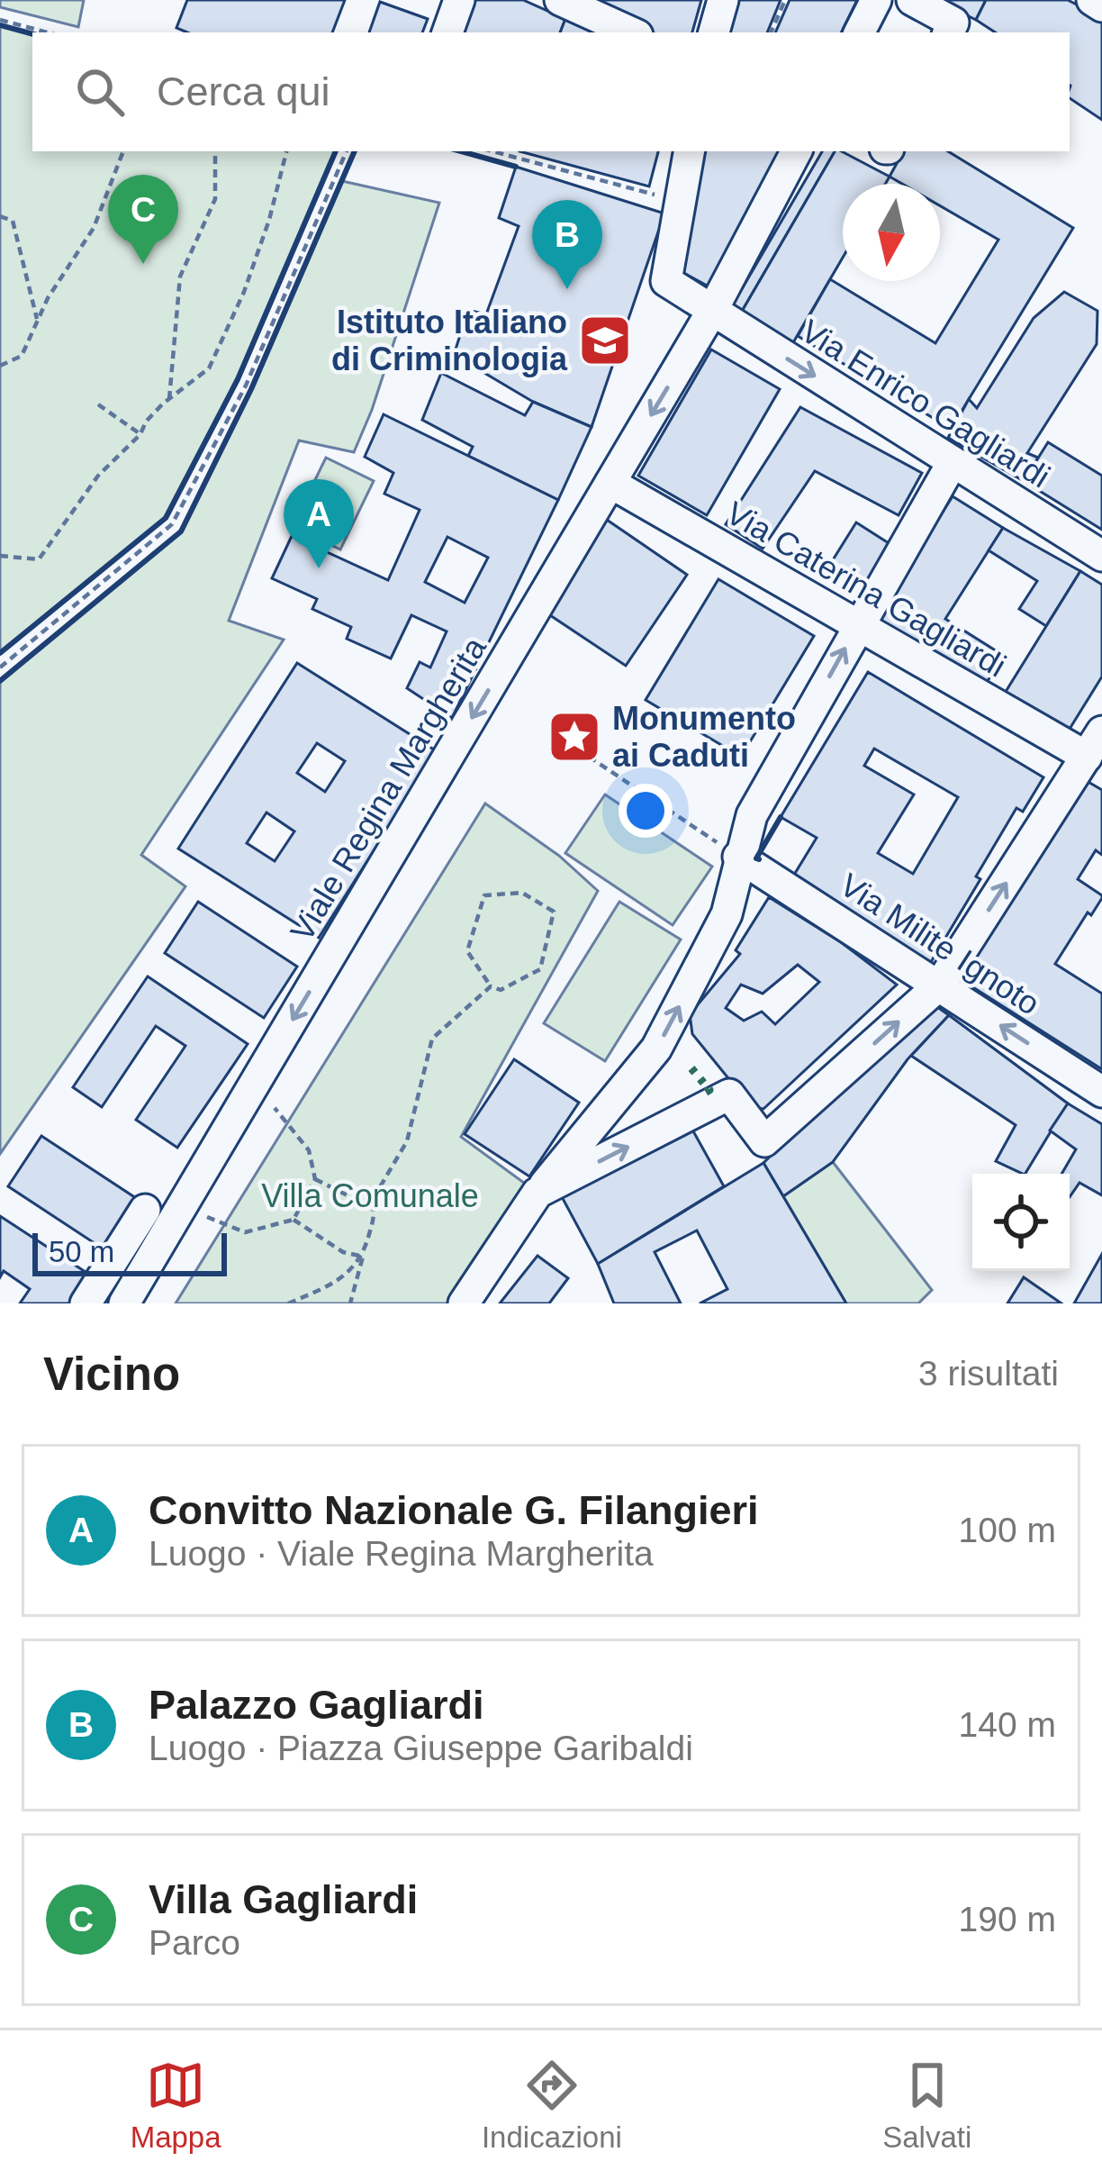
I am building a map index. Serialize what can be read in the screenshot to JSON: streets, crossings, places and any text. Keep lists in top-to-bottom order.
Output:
{
  "streets": {
    "street": [
      "Via Enrico Gagliardi",
      "Via Caterina Gagliardi",
      "Viale Regina Margherita",
      "Via Milite Ignoto"
    ]
  },
  "crossings": [
    ["Via Enrico Gagliardi", "Viale Regina Margherita"],
    ["Via Caterina Gagliardi", "Viale Regina Margherita"]
  ],
  "one_way": ["Via Enrico Gagliardi", "Viale Regina Margherita", "Via Milite Ignoto"],
  "parks": ["Villa Comunale"],
  "places": {
    "school or university": ["Istituto Italiano di Criminologia"],
    "place": ["Monumento ai Caduti"]
  },
  "scale_bar": "50 m",
  "north": "bottom",
  "page": {
    "search": "Cerca qui",
    "pins": ["C", "B", "A"],
    "scale": "50 m",
    "heading": ["Vicino", "3 risultati"],
    "list": [
      {
        "mark": "A",
        "name": "Convitto Nazionale G. Filangieri",
        "note": "Luogo · Viale Regina Margherita",
        "value": "100 m"
      },
      {
        "mark": "B",
        "name": "Palazzo Gagliardi",
        "note": "Luogo · Piazza Giuseppe Garibaldi",
        "value": "140 m"
      },
      {
        "mark": "C",
        "name": "Villa Gagliardi",
        "note": "Parco",
        "value": "190 m"
      }
    ],
    "nav": ["Mappa", "Indicazioni", "Salvati"]
  }
}
